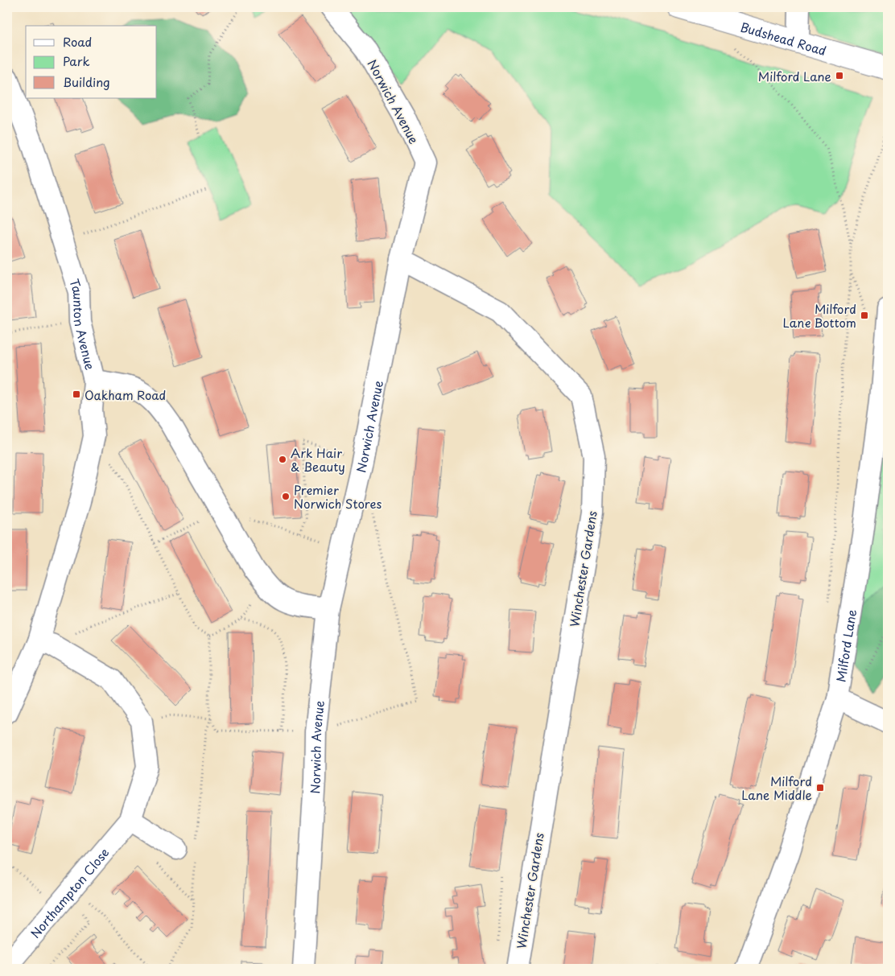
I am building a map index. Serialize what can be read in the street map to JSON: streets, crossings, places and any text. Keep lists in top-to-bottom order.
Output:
{
  "streets": {
    "street": [
      "Budshead Road",
      "Norwich Avenue",
      "Taunton Avenue",
      "Winchester Gardens",
      "Milford Lane",
      "Northampton Close"
    ]
  },
  "crossings": [
    ["Norwich Avenue", "Winchester Gardens"],
    ["Taunton Avenue", "Northampton Close"]
  ],
  "places": {
    "transit": [
      "Milford Lane",
      "Milford Lane Bottom",
      "Oakham Road",
      "Milford Lane Middle"
    ],
    "other": ["Ark Hair & Beauty", "Premier Norwich Stores"]
  },
  "legend": ["Road", "Park", "Building"]
}
